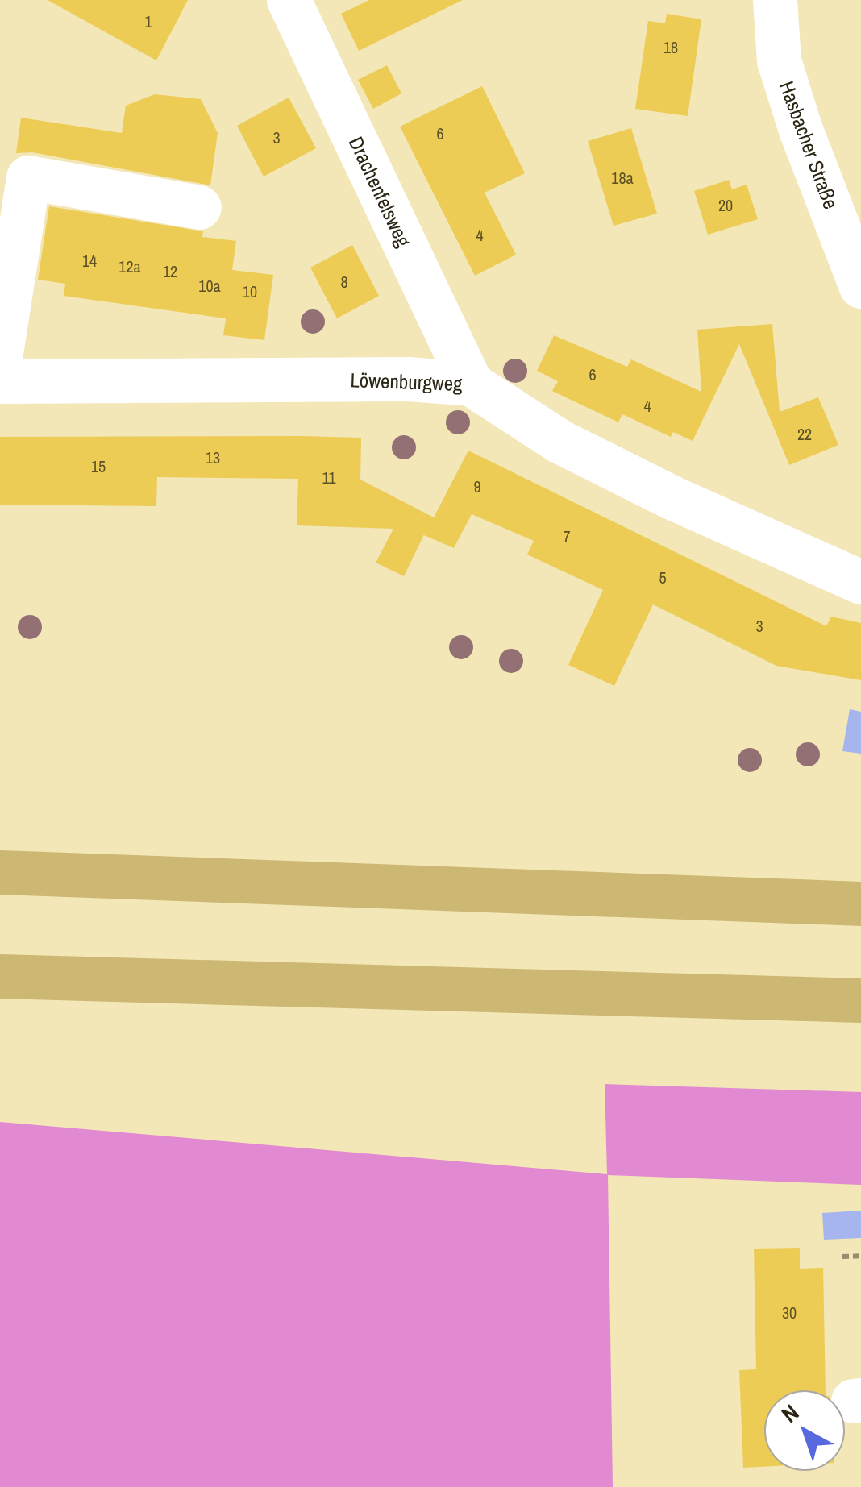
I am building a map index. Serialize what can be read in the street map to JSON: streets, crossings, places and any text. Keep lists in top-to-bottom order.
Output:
{
  "streets": {
    "street": ["Hasbacher Straße", "Drachenfelsweg", "Löwenburgweg"]
  },
  "crossings": [
    ["Drachenfelsweg", "Löwenburgweg"]
  ],
  "house_numbers": [
    "1",
    "18",
    "6",
    "3",
    "18a",
    "20",
    "4",
    "14",
    "12a",
    "12",
    "8",
    "10a",
    "10",
    "6",
    "4",
    "22",
    "13",
    "15",
    "11",
    "9",
    "7",
    "5",
    "3",
    "30"
  ],
  "north": "top left"
}
